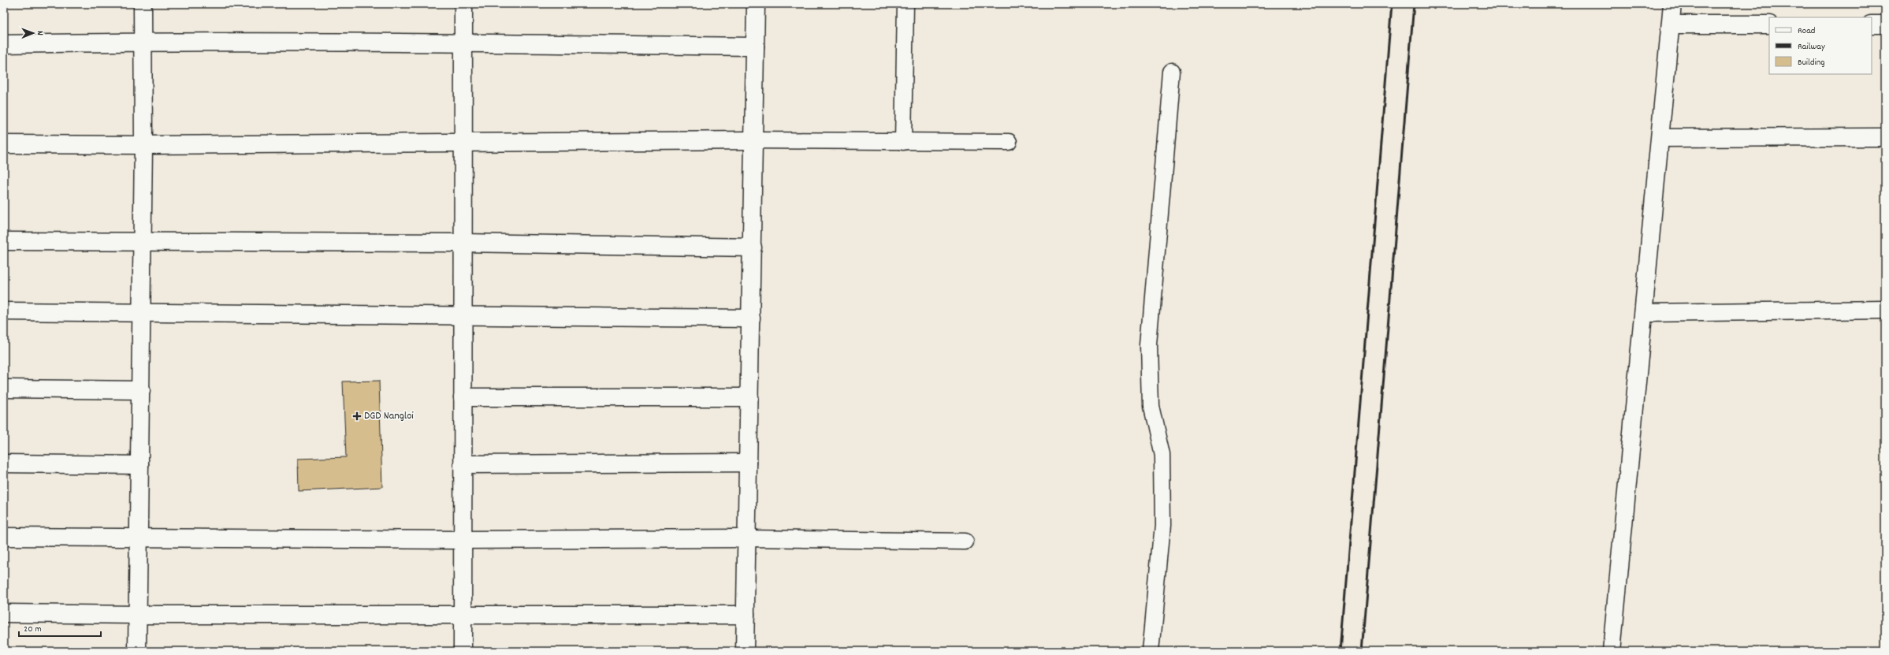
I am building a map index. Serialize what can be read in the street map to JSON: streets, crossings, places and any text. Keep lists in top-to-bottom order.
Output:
{
  "places": {
    "health": ["DGD Nangloi"]
  },
  "legend": ["Road", "Railway", "Building"],
  "scale_bar": "20 m",
  "north": "right"
}
